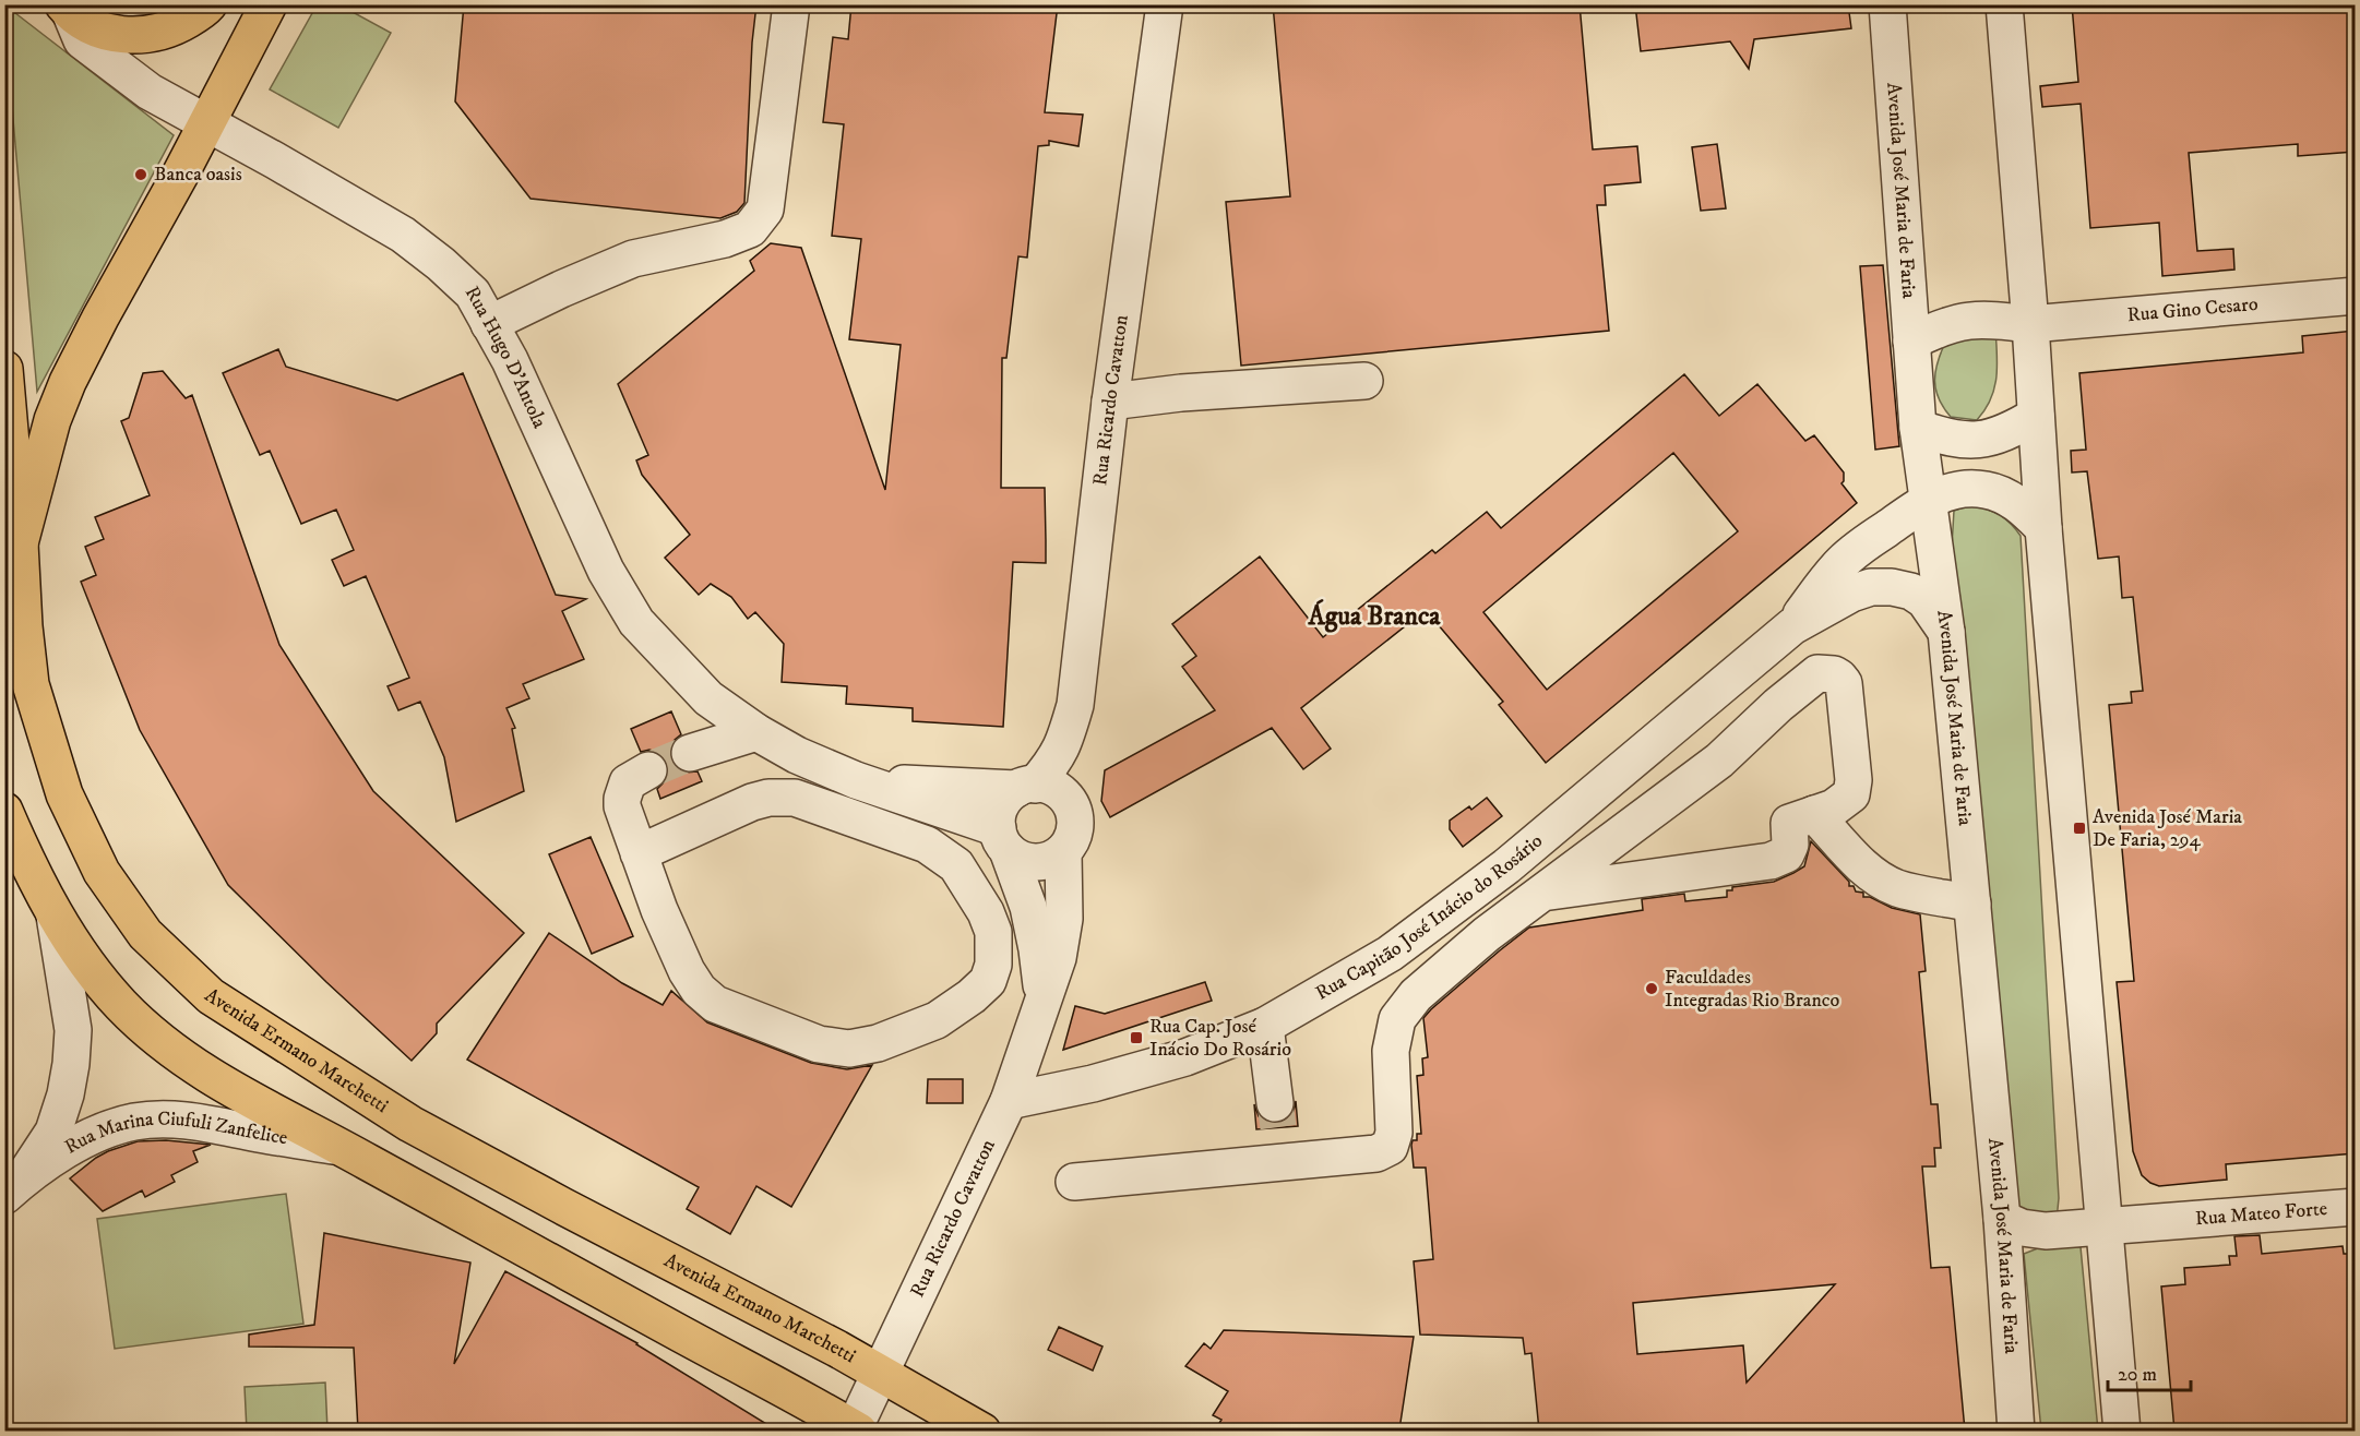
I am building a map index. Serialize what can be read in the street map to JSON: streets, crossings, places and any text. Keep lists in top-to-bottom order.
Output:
{
  "streets": {
    "main road": ["Avenida Ermano Marchetti"],
    "street": [
      "Avenida José Maria de Faria",
      "Rua Gino Cesaro",
      "Rua Hugo D'Antola",
      "Rua Ricardo Cavatton",
      "Rua Capitão José Inácio do Rosário",
      "Rua Marina Ciufuli Zanfelice",
      "Rua Mateo Forte"
    ]
  },
  "crossings": [
    ["Avenida José Maria de Faria", "Rua Gino Cesaro"],
    ["Avenida José Maria de Faria", "Rua Capitão José Inácio do Rosário"],
    ["Avenida José Maria de Faria", "Rua Mateo Forte"],
    ["Rua Hugo D'Antola", "Rua Ricardo Cavatton"],
    ["Rua Ricardo Cavatton", "Rua Capitão José Inácio do Rosário"],
    ["Rua Ricardo Cavatton", "Avenida Ermano Marchetti"]
  ],
  "districts": ["Água Branca"],
  "places": {
    "other": ["Banca oasis", "Faculdades Integradas Rio Branco"],
    "transit": ["Avenida José Maria De Faria, 294", "Rua Cap. José Inácio Do Rosário"]
  },
  "scale_bar": "20 m"
}
